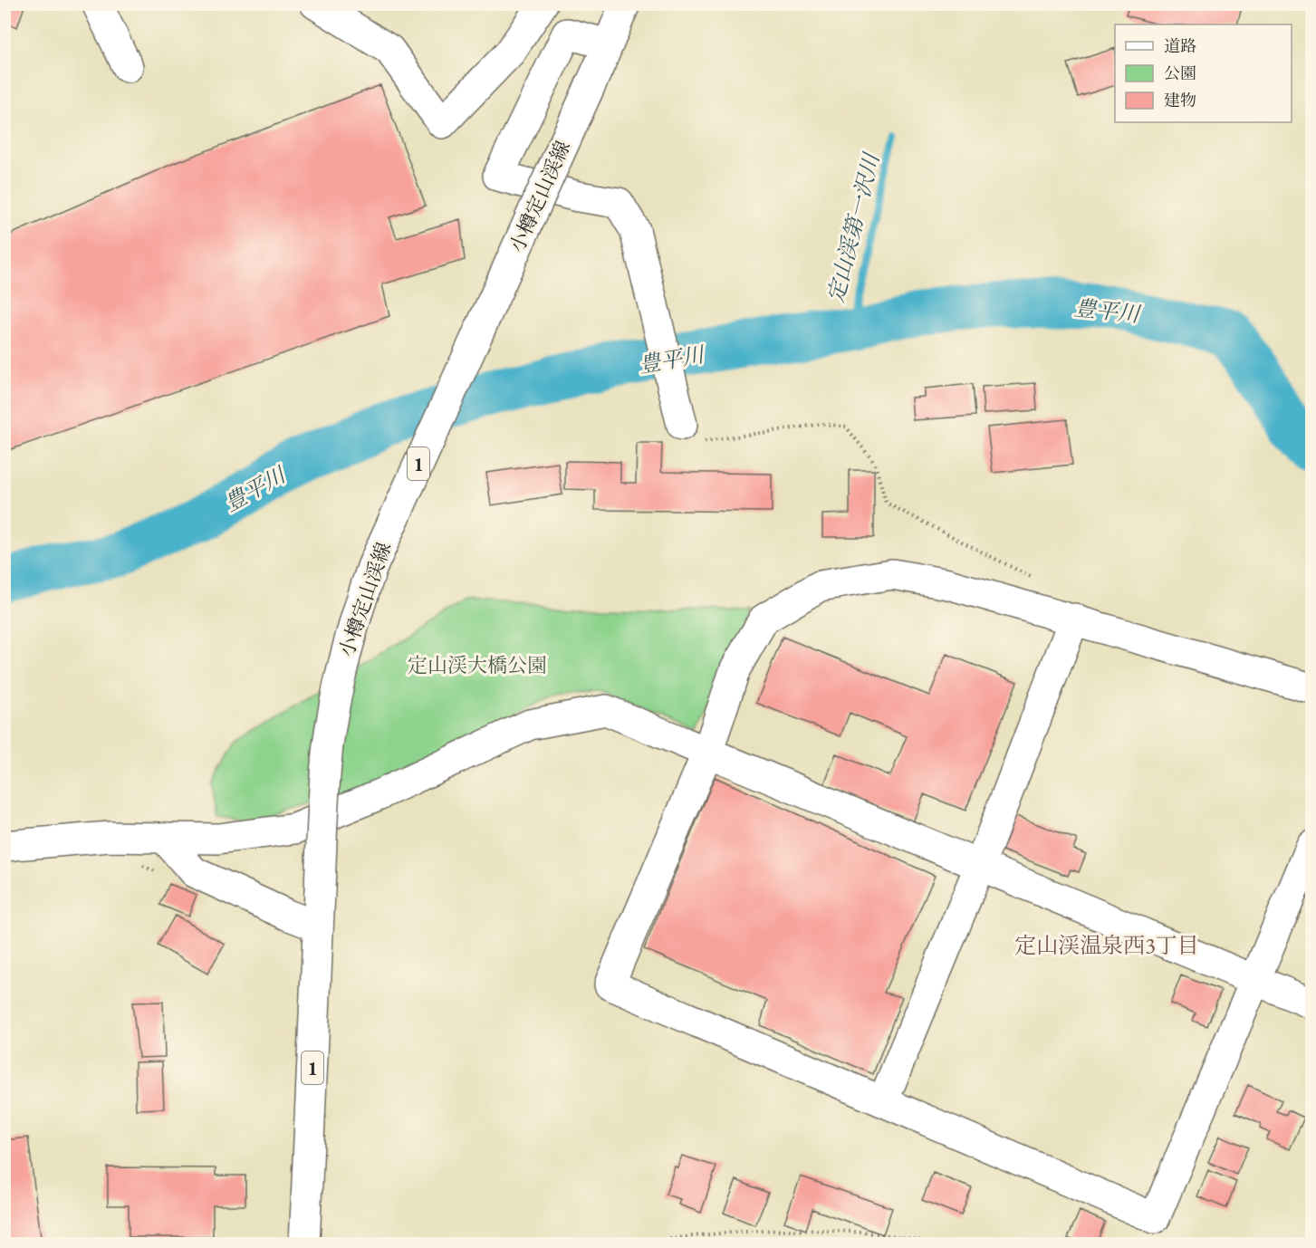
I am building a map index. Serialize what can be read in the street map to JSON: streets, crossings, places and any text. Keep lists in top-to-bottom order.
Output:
{
  "streets": {
    "street": ["小樽定山渓線", "1"]
  },
  "districts": ["定山渓温泉西3丁目"],
  "water": ["定山渓第一沢川", "豊平川"],
  "parks": ["定山渓大橋公園"],
  "legend": ["道路", "公園", "建物"]
}
